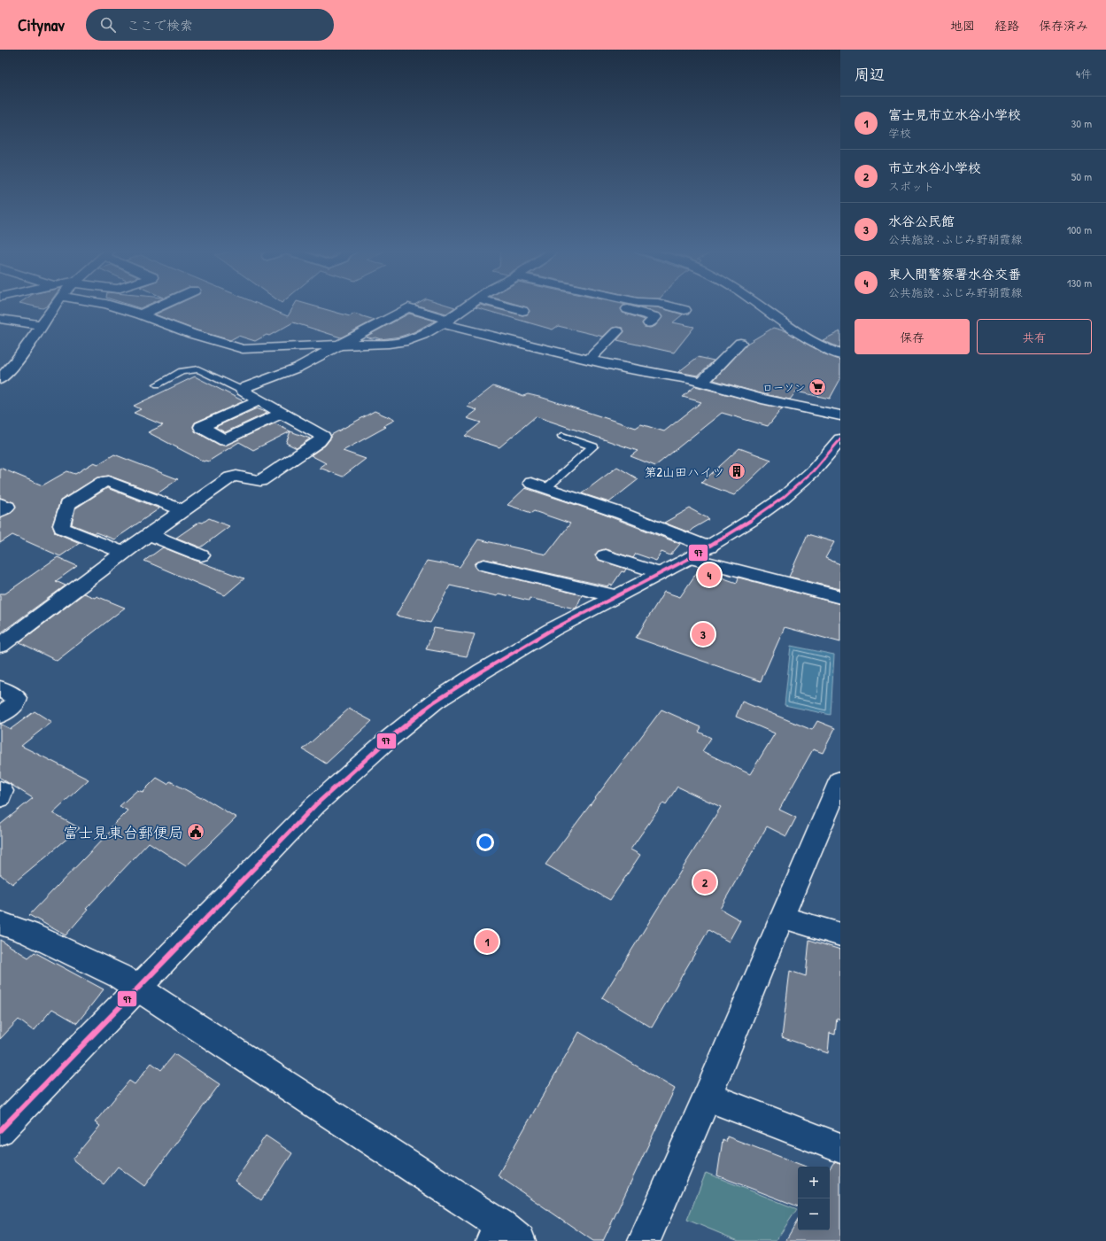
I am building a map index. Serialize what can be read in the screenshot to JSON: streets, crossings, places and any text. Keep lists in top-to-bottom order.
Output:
{
  "places": {
    "supermarket": ["ローソン"],
    "building": ["第2山田ハイツ"],
    "public building": ["富士見東台郵便局"]
  },
  "lines": ["transit line 97"],
  "page": {
    "header": "Citynav",
    "search": "ここで検索",
    "nav": ["地図", "経路", "保存済み"],
    "heading": ["周辺", "4件"],
    "list": [
      {
        "mark": "1",
        "name": "富士見市立水谷小学校",
        "note": "学校",
        "value": "30 m"
      },
      {
        "mark": "2",
        "name": "市立水谷小学校",
        "note": "スポット",
        "value": "50 m"
      },
      {
        "mark": "3",
        "name": "水谷公民館",
        "note": "公共施設 · ふじみ野朝霞線",
        "value": "100 m"
      },
      {
        "mark": "4",
        "name": "東入間警察署水谷交番",
        "note": "公共施設 · ふじみ野朝霞線",
        "value": "130 m"
      }
    ],
    "buttons": ["保存", "共有"],
    "pins": [
      "4",
      "3",
      "2",
      "1"
    ],
    "map_buttons": ["+", "−"]
  }
}
